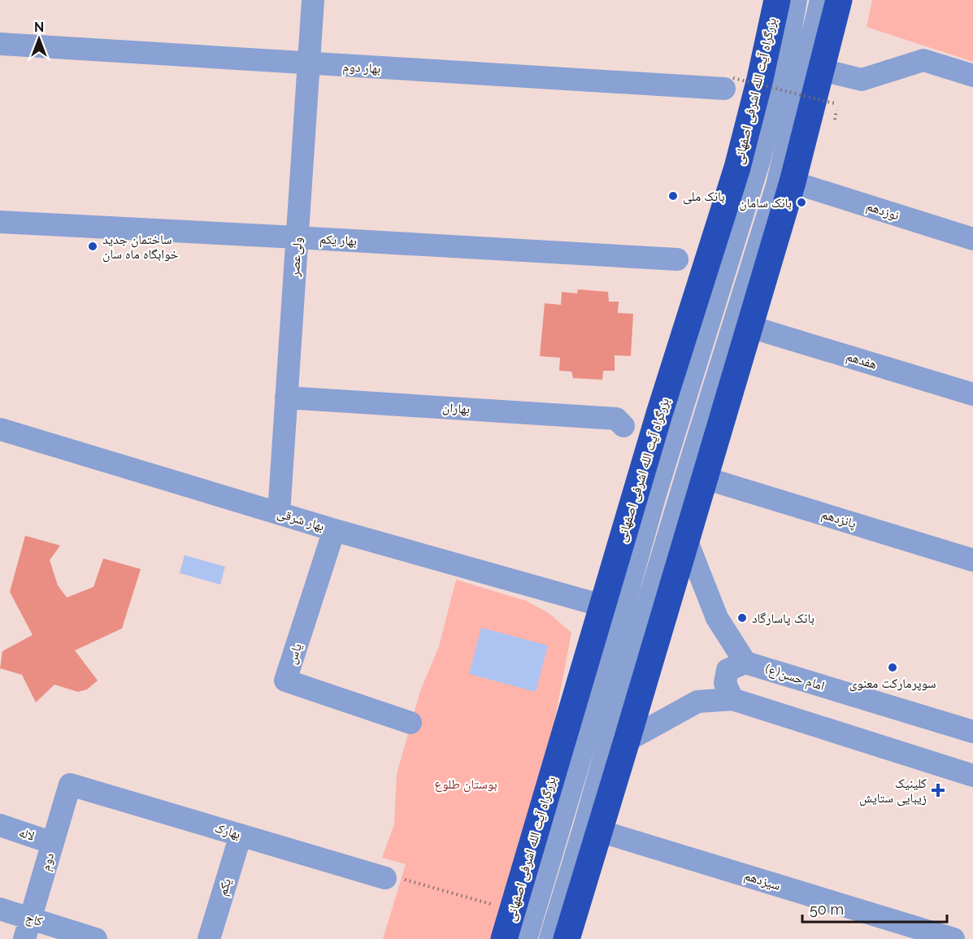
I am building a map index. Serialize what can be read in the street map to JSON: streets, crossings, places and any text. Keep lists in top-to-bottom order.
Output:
{
  "streets": {
    "highway": ["بزرگراه آیت الله اشرفی اصفهانی"],
    "street": [
      "بهار دوم",
      "نوزدهم",
      "بهار یکم",
      "ولی‌عصر",
      "هفدهم",
      "بهاران",
      "پانزدهم",
      "بهار شرقی",
      "یاس",
      "امام حسن(ع)",
      "بهارک",
      "لاله",
      "دوم",
      "سیزدهم",
      "یکم",
      "کاج"
    ]
  },
  "crossings": [
    ["بهار دوم", "ولی‌عصر"],
    ["بزرگراه آیت الله اشرفی اصفهانی", "بهار شرقی"],
    ["بهار یکم", "ولی‌عصر"],
    ["ولی‌عصر", "بهاران"],
    ["ولی‌عصر", "بهار شرقی"],
    ["بهار شرقی", "یاس"],
    ["بهارک", "دوم"],
    ["بهارک", "یکم"],
    ["لاله", "دوم"],
    ["دوم", "کاج"]
  ],
  "parks": ["بوستان طلوع"],
  "places": {
    "other": [
      "بانک ملی",
      "بانک سامان",
      "ساختمان جدید خوابگاه ماه سان",
      "بانک پاسارگاد",
      "سوپرمارکت معنوی"
    ],
    "health": ["کلینیک زیبایی ستایش"]
  },
  "scale_bar": "50 m",
  "north": "top"
}
